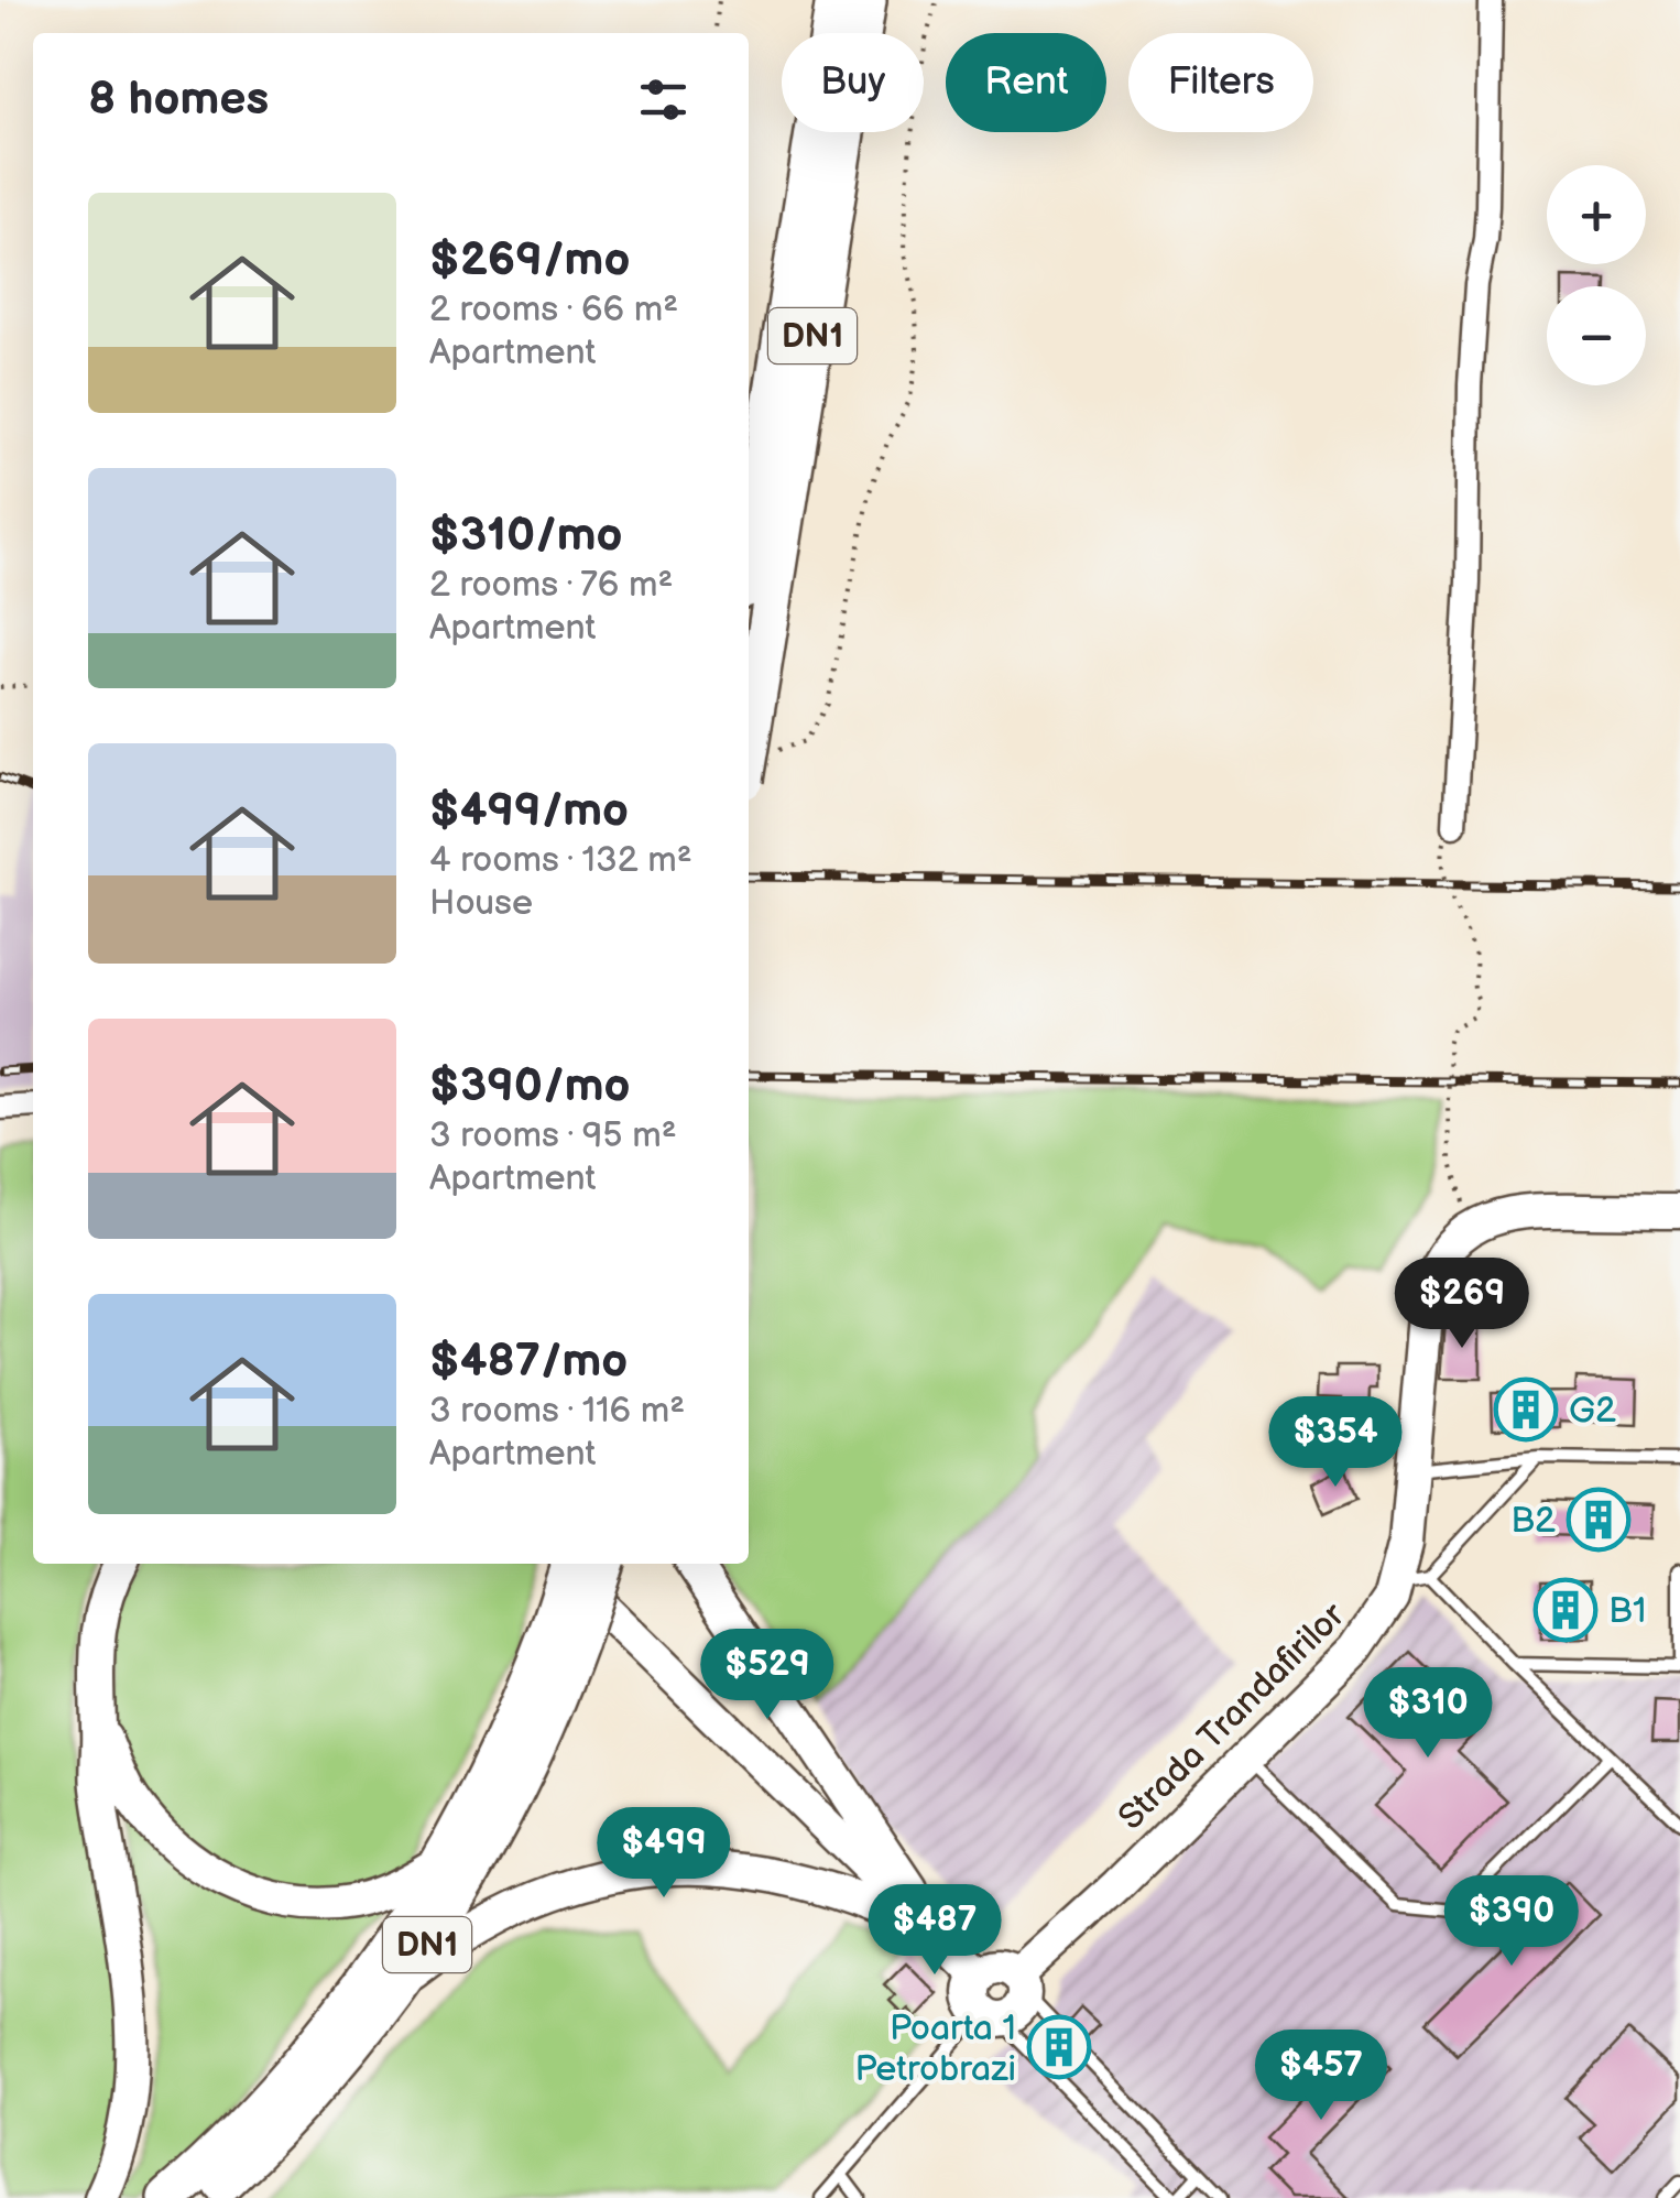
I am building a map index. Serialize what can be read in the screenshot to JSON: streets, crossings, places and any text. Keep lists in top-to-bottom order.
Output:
{
  "streets": {
    "highway": ["DN1"],
    "main road": ["Strada Trandafirilor"]
  },
  "places": {
    "building": [
      "G2",
      "B2",
      "B1",
      "Poarta 1 Petrobrazi"
    ]
  },
  "page": {
    "chip": ["Buy", "Rent", "Filters"],
    "heading": "8 homes",
    "map_buttons": ["+", "−"],
    "list": [
      {
        "name": "$269/mo",
        "note": "2 rooms · 66 m² · Apartment"
      },
      {
        "name": "$310/mo",
        "note": "2 rooms · 76 m² · Apartment"
      },
      {
        "name": "$499/mo",
        "note": "4 rooms · 132 m² · House"
      },
      {
        "name": "$390/mo",
        "note": "3 rooms · 95 m² · Apartment"
      },
      {
        "name": "$487/mo",
        "note": "3 rooms · 116 m² · Apartment"
      }
    ],
    "price": [
      "$269",
      "$354",
      "$529",
      "$310",
      "$499",
      "$390",
      "$487",
      "$457"
    ]
  }
}
